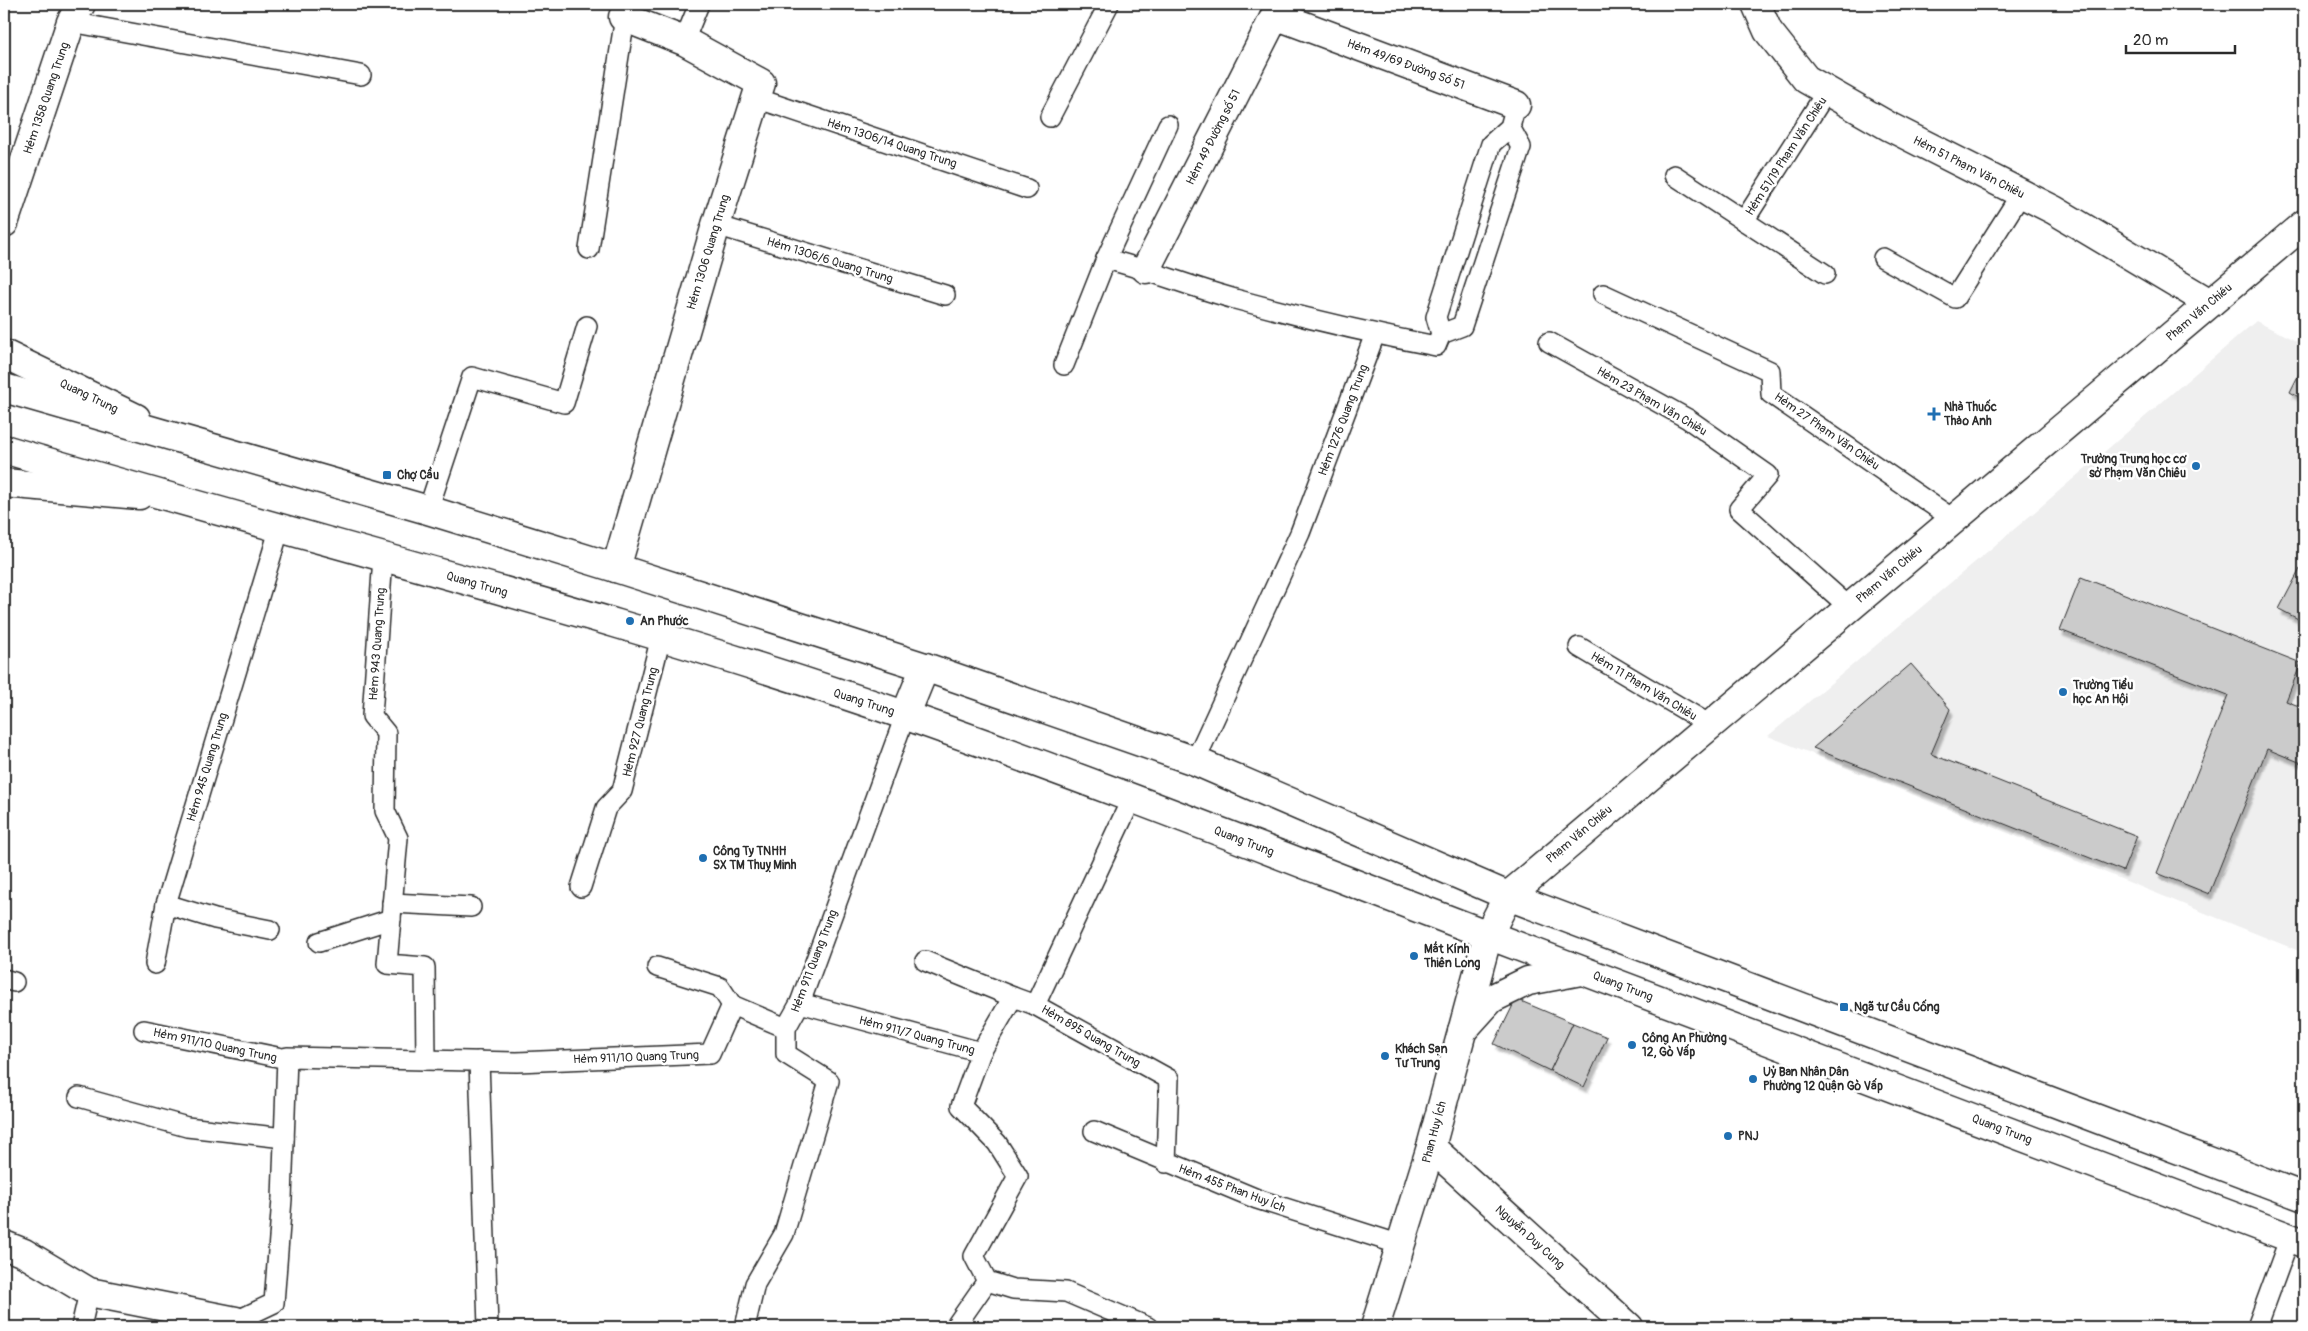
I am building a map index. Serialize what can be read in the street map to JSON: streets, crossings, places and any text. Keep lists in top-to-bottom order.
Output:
{
  "streets": {
    "main road": [
      "Hẻm 49/69 Đường Số 51",
      "Hẻm 1358 Quang Trung",
      "Hẻm 49 Đường số 51",
      "Hẻm 51 Phạm Văn Chiêu",
      "Hẻm 1306 Quang Trung",
      "Phạm Văn Chiêu",
      "Quang Trung",
      "Phan Huy Ích",
      "Nguyễn Duy Cung"
    ],
    "lane": [
      "Hẻm 1306/14 Quang Trung",
      "Hẻm 51/19 Phạm Văn Chiêu",
      "Hẻm 1306/6 Quang Trung",
      "Hẻm 23 Phạm Văn Chiêu",
      "Hẻm 1276 Quang Trung",
      "Hẻm 27 Phạm Văn Chiêu",
      "Hẻm 943 Quang Trung",
      "Hẻm 11 Phạm Văn Chiêu",
      "Hẻm 927 Quang Trung",
      "Hẻm 945 Quang Trung",
      "Hẻm 911 Quang Trung",
      "Hẻm 911/7 Quang Trung",
      "Hẻm 895 Quang Trung",
      "Hẻm 911/10 Quang Trung",
      "Hẻm 455 Phan Huy Ích"
    ]
  },
  "crossings": [
    ["Hẻm 49/69 Đường Số 51", "Hẻm 49 Đường số 51"],
    ["Hẻm 1306/14 Quang Trung", "Hẻm 1306 Quang Trung"],
    ["Hẻm 51/19 Phạm Văn Chiêu", "Hẻm 51 Phạm Văn Chiêu"],
    ["Hẻm 51 Phạm Văn Chiêu", "Phạm Văn Chiêu"],
    ["Hẻm 1306 Quang Trung", "Hẻm 1306/6 Quang Trung"],
    ["Hẻm 1306 Quang Trung", "Quang Trung"],
    ["Phạm Văn Chiêu", "Quang Trung"],
    ["Phạm Văn Chiêu", "Hẻm 23 Phạm Văn Chiêu"],
    ["Phạm Văn Chiêu", "Hẻm 27 Phạm Văn Chiêu"],
    ["Phạm Văn Chiêu", "Hẻm 11 Phạm Văn Chiêu"],
    ["Phạm Văn Chiêu", "Phan Huy Ích"],
    ["Quang Trung", "Hẻm 1276 Quang Trung"],
    ["Quang Trung", "Hẻm 943 Quang Trung"],
    ["Quang Trung", "Hẻm 927 Quang Trung"],
    ["Quang Trung", "Hẻm 945 Quang Trung"],
    ["Quang Trung", "Hẻm 911 Quang Trung"],
    ["Quang Trung", "Hẻm 895 Quang Trung"],
    ["Quang Trung", "Phan Huy Ích"],
    ["Hẻm 943 Quang Trung", "Hẻm 911/10 Quang Trung"],
    ["Hẻm 911 Quang Trung", "Hẻm 911/7 Quang Trung"],
    ["Hẻm 895 Quang Trung", "Hẻm 455 Phan Huy Ích"],
    ["Phan Huy Ích", "Hẻm 455 Phan Huy Ích"],
    ["Phan Huy Ích", "Nguyễn Duy Cung"]
  ],
  "places": {
    "health": ["Nhà Thuốc Thảo Anh"],
    "other": [
      "Trường Trung học cơ sở Phạm Văn Chiêu",
      "An Phước",
      "Trường Tiểu học An Hội",
      "Công Ty TNHH SX TM Thuỵ Minh",
      "Mắt Kính Thiên Long",
      "Công An Phường 12, Gò Vấp",
      "Khách Sạn Tư Trung",
      "Uỷ Ban Nhân Dân Phường 12 Quận Gò Vấp",
      "PNJ"
    ],
    "transit": ["Chợ Cầu", "Ngã tư Cầu Cống"]
  },
  "scale_bar": "20 m"
}
